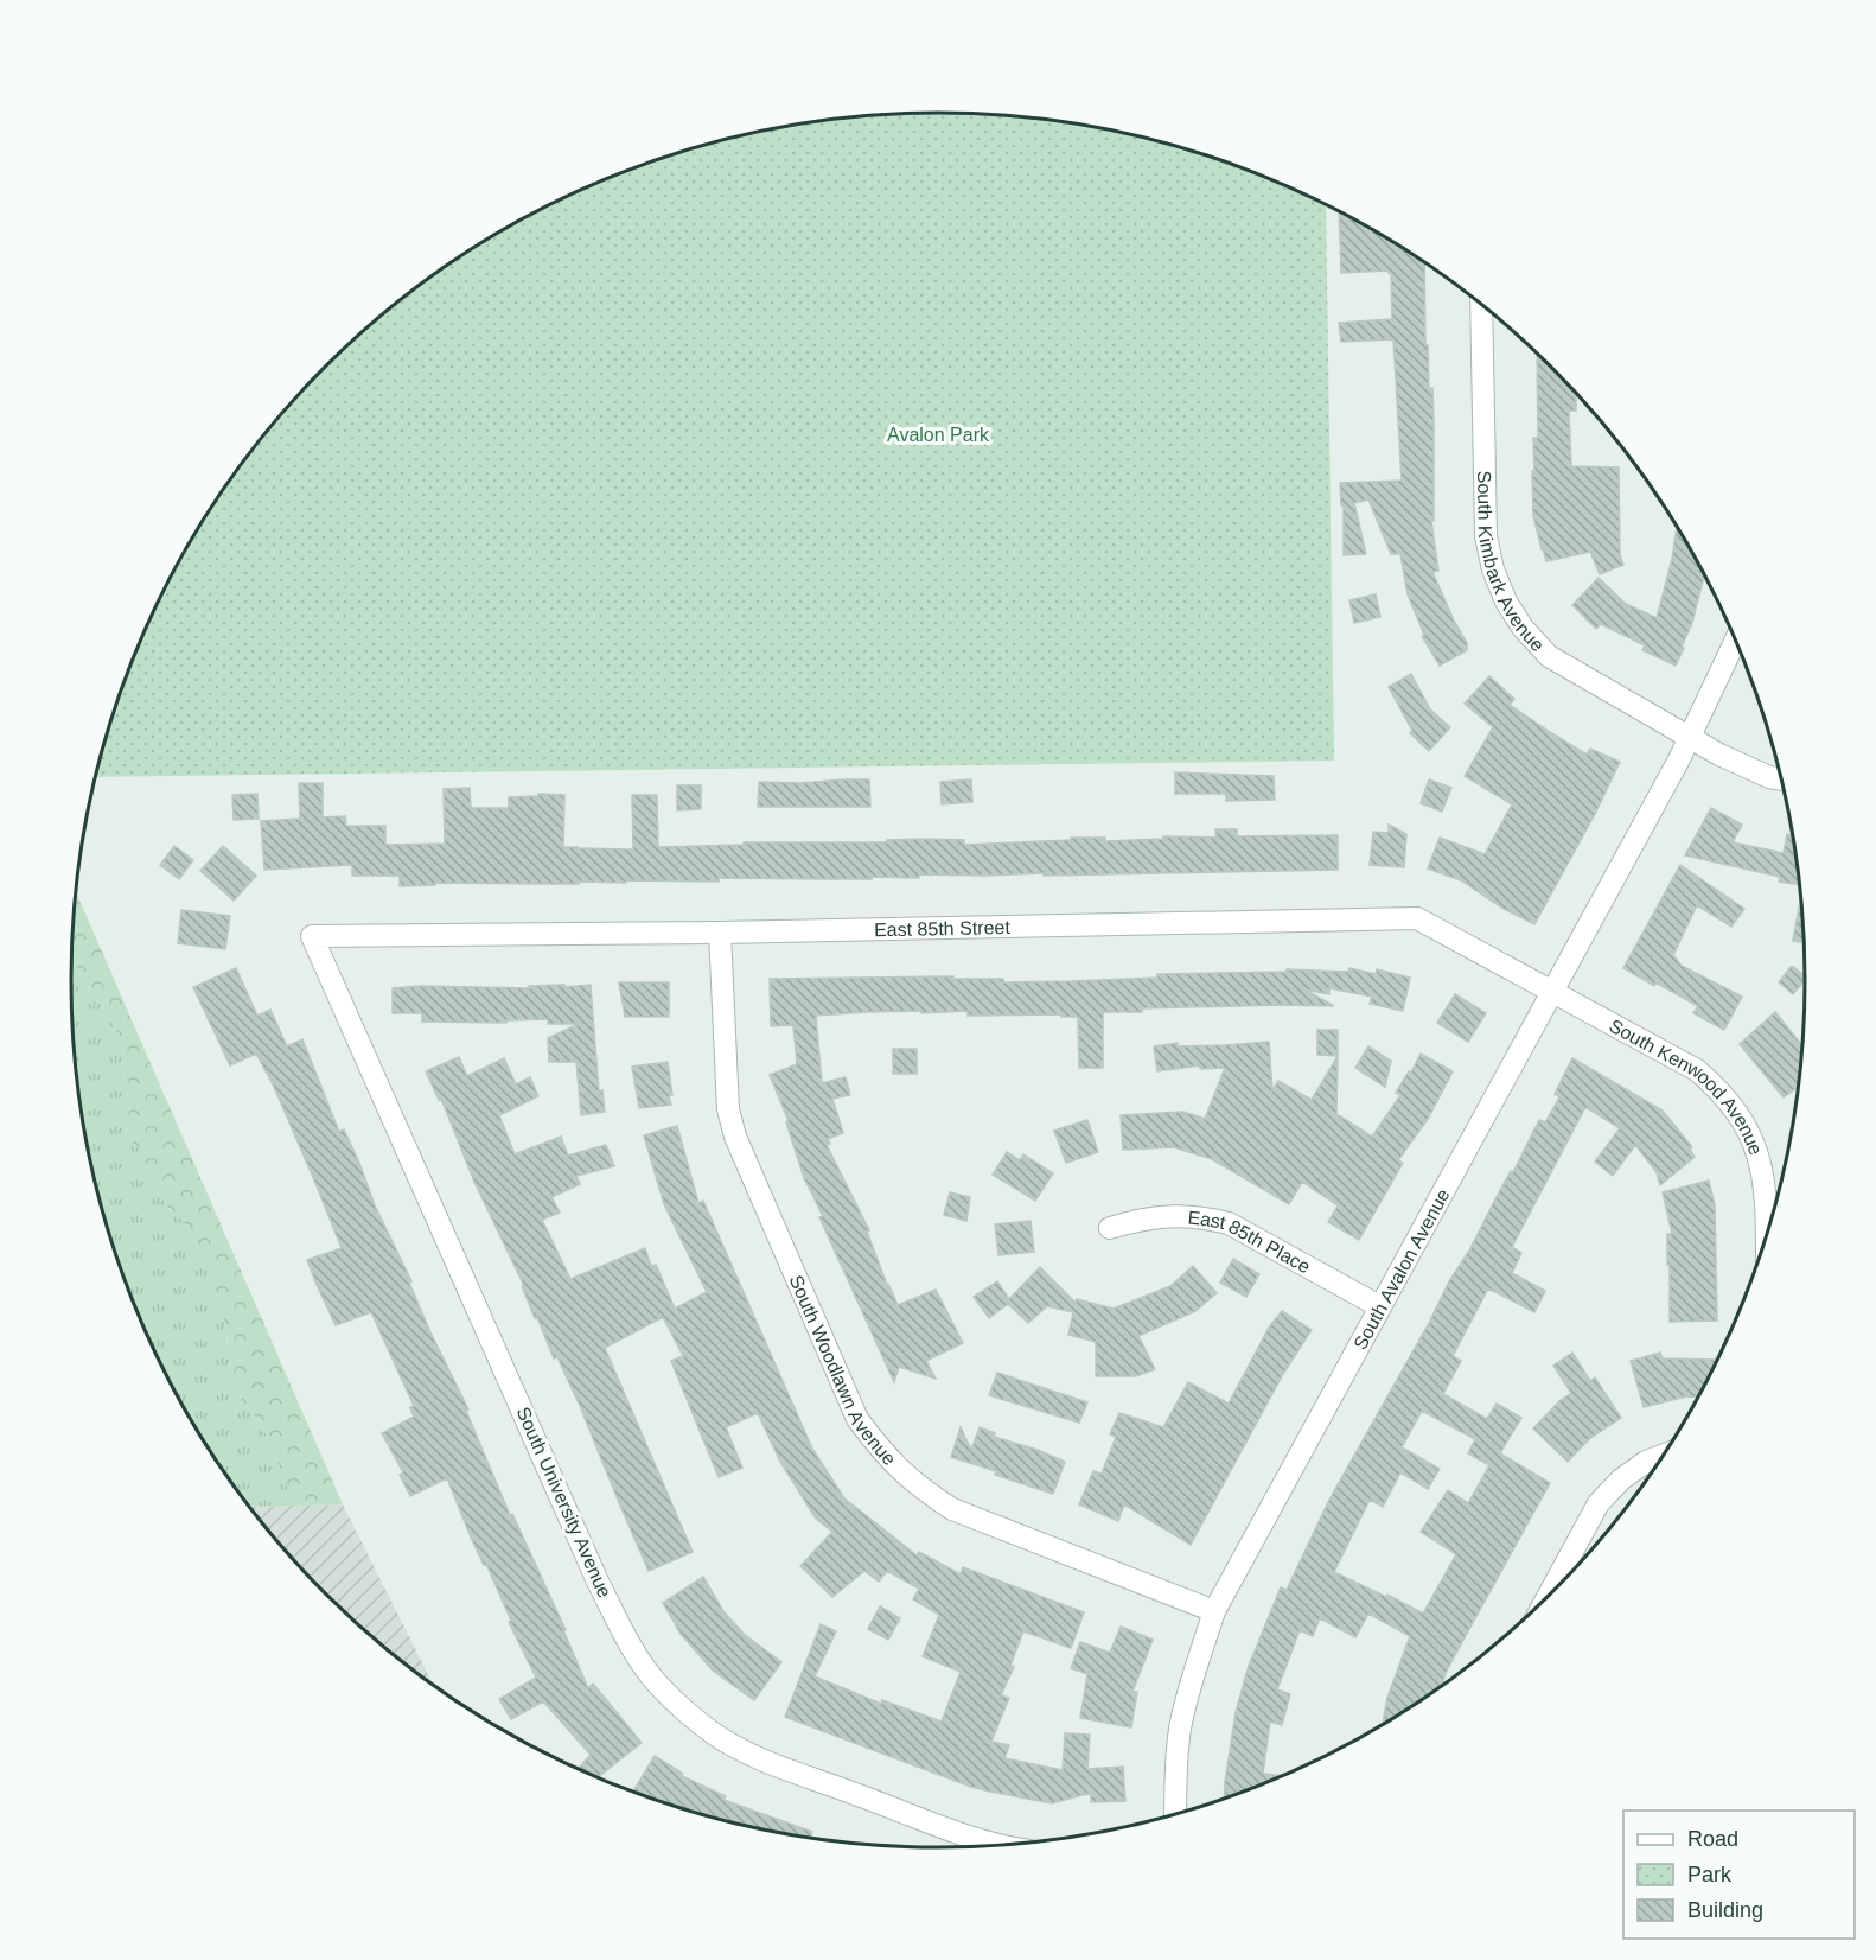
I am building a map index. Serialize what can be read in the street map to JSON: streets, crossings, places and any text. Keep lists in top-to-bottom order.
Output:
{
  "streets": {
    "street": [
      "South Kimbark Avenue",
      "East 85th Street",
      "South Kenwood Avenue",
      "East 85th Place",
      "South Avalon Avenue",
      "South Woodlawn Avenue",
      "South University Avenue"
    ]
  },
  "crossings": [
    ["South Kimbark Avenue", "South Avalon Avenue"],
    ["East 85th Street", "South Kenwood Avenue"],
    ["East 85th Street", "South Avalon Avenue"],
    ["East 85th Street", "South Woodlawn Avenue"],
    ["East 85th Street", "South University Avenue"],
    ["South Kenwood Avenue", "South Avalon Avenue"],
    ["East 85th Place", "South Avalon Avenue"],
    ["South Avalon Avenue", "South Woodlawn Avenue"]
  ],
  "parks": ["Avalon Park"],
  "legend": ["Road", "Park", "Building"]
}
